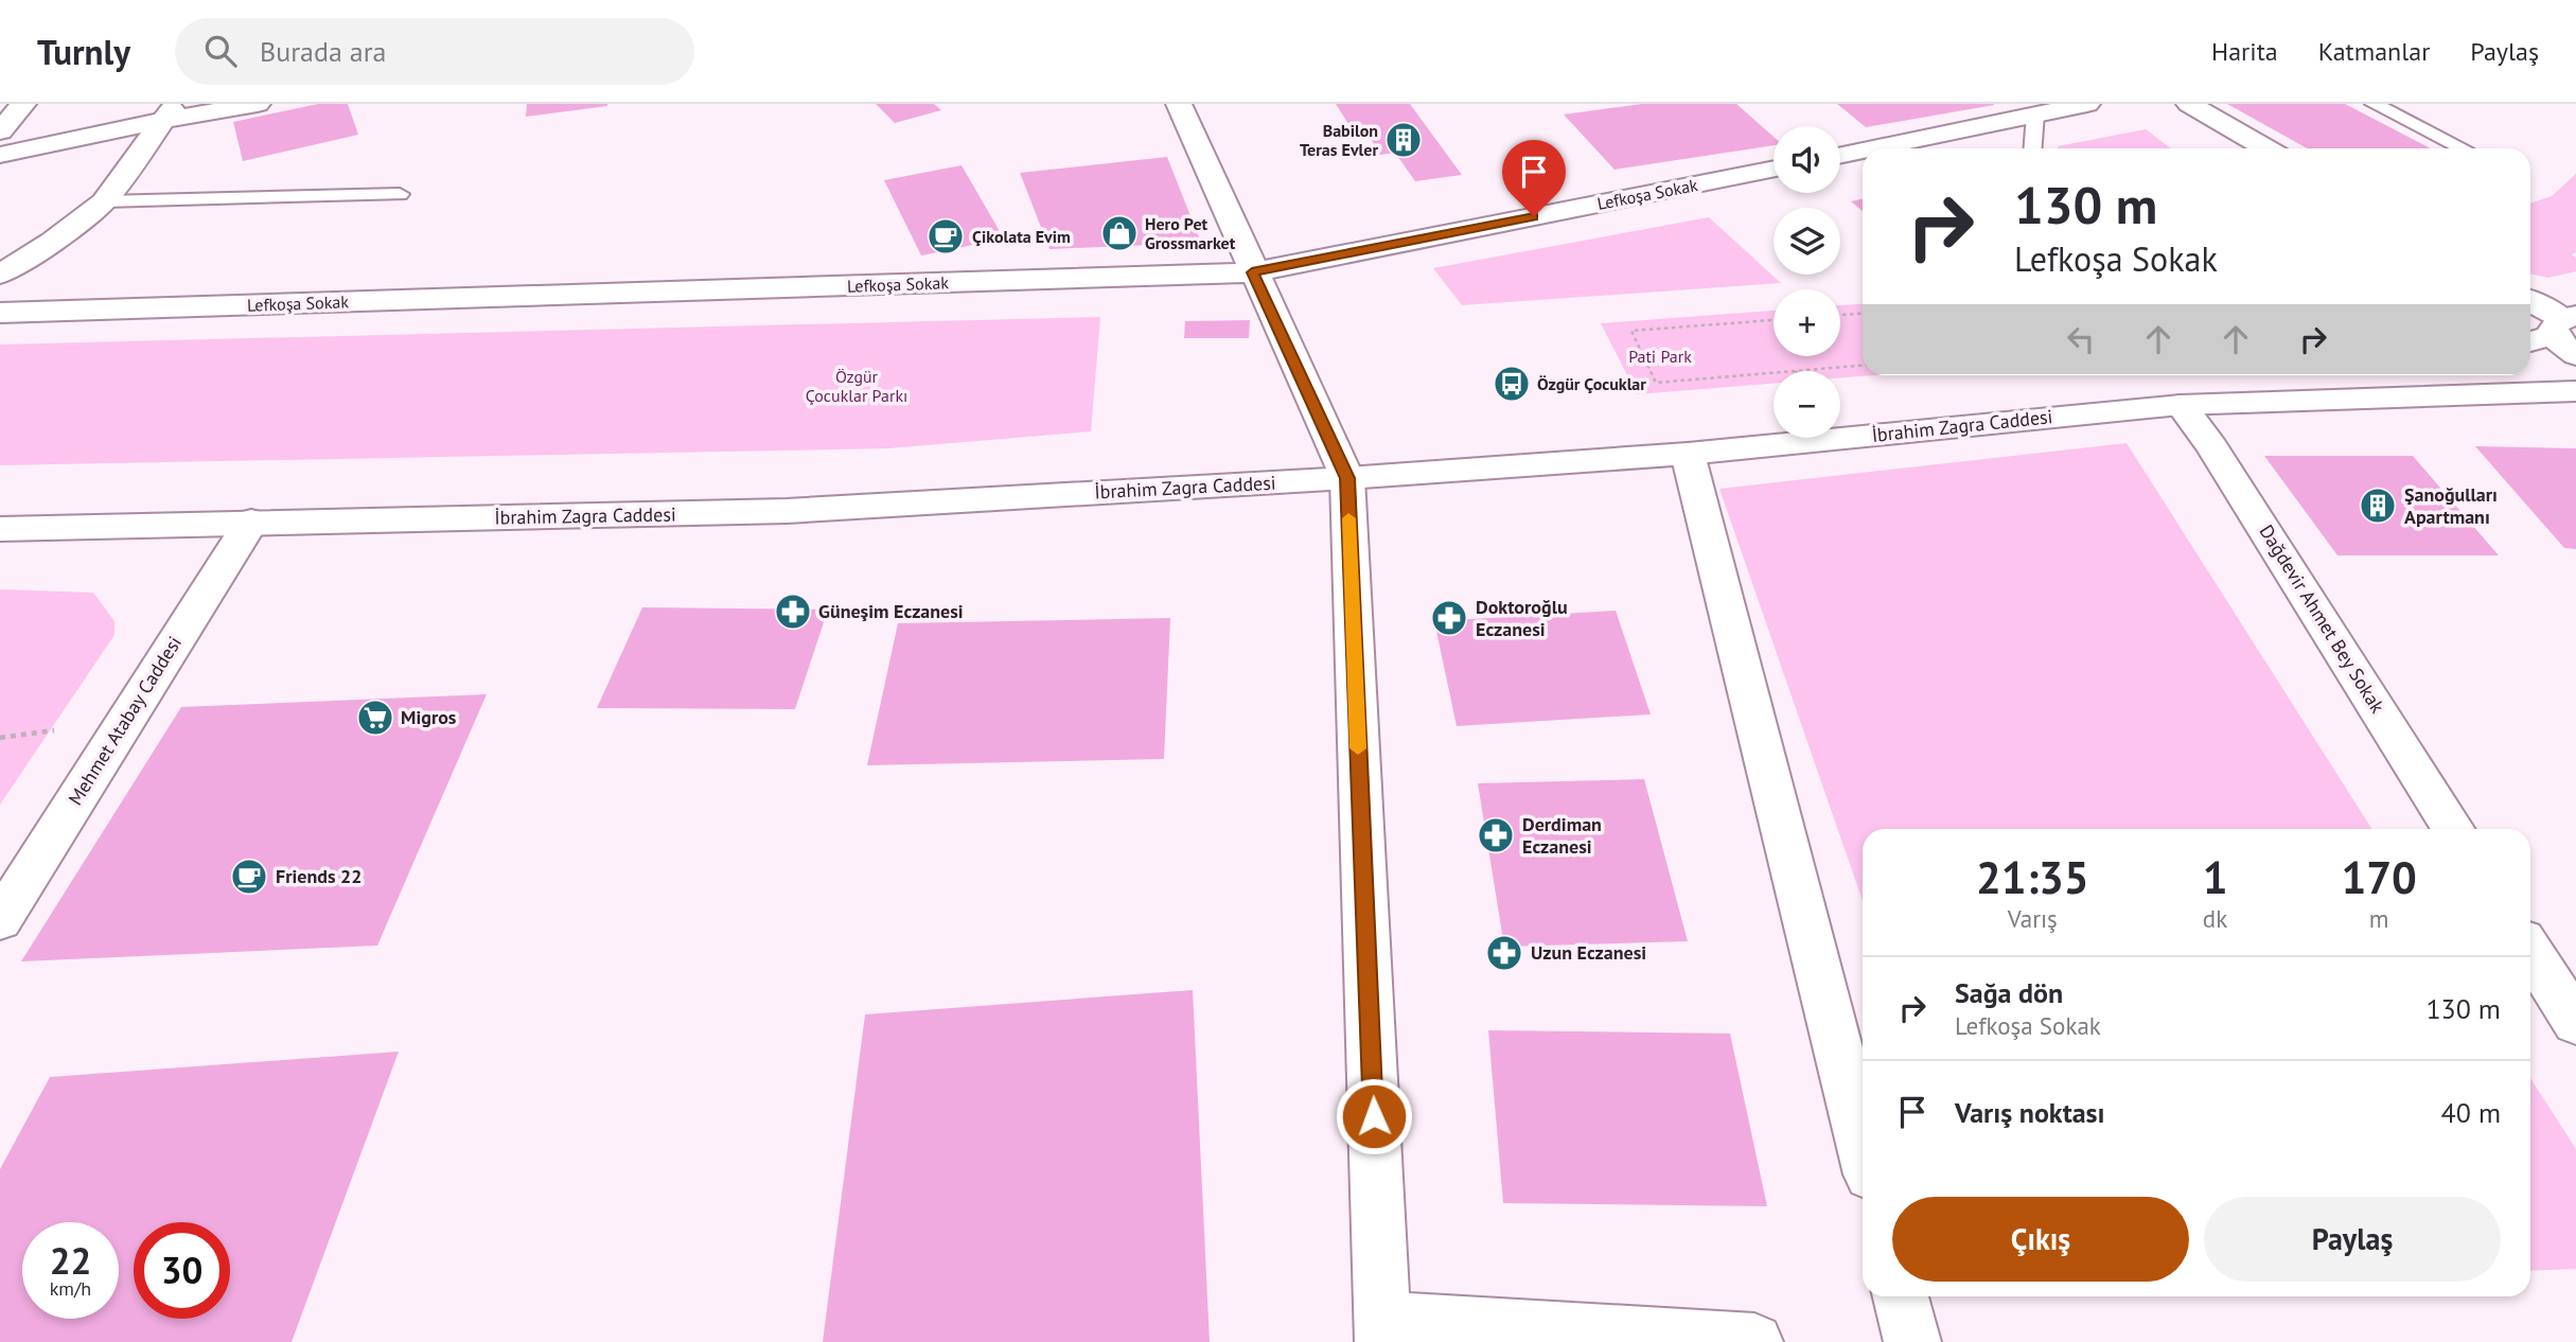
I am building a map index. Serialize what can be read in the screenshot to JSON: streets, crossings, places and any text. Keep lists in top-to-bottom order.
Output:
{
  "streets": {
    "street": [
      "Lefkoşa Sokak",
      "İbrahim Zagra Caddesi",
      "Dağdevir Ahmet Bey Sokak",
      "Mehmet Atabay Caddesi"
    ]
  },
  "crossings": [
    ["İbrahim Zagra Caddesi", "Dağdevir Ahmet Bey Sokak"],
    ["İbrahim Zagra Caddesi", "Mehmet Atabay Caddesi"]
  ],
  "parks": ["Pati Park", "Özgür Çocuklar Parkı"],
  "places": {
    "building": ["Babilon Teras Evler", "Şanoğulları Apartmanı"],
    "shop": ["Hero Pet Grossmarket"],
    "cafe": ["Çikolata Evim", "Friends 22"],
    "bus stop": ["Özgür Çocuklar"],
    "pharmacy": [
      "Güneşim Eczanesi",
      "Doktoroğlu Eczanesi",
      "Derdiman Eczanesi",
      "Uzun Eczanesi"
    ],
    "supermarket": ["Migros"]
  },
  "page": {
    "header": "Turnly",
    "search": "Burada ara",
    "nav": ["Harita", "Katmanlar", "Paylaş"],
    "map_buttons": ["+", "−"],
    "turn": ["130 m", "Lefkoşa Sokak"],
    "eta": [
      "21:35",
      "Varış",
      "1",
      "dk",
      "170",
      "m"
    ],
    "list": [
      {
        "name": "Sağa dön",
        "note": "Lefkoşa Sokak",
        "value": "130 m"
      },
      {
        "name": "Varış noktası",
        "value": "40 m"
      }
    ],
    "buttons": ["Çıkış", "Paylaş"],
    "speed": "22 km/h",
    "limit": "30"
  }
}
